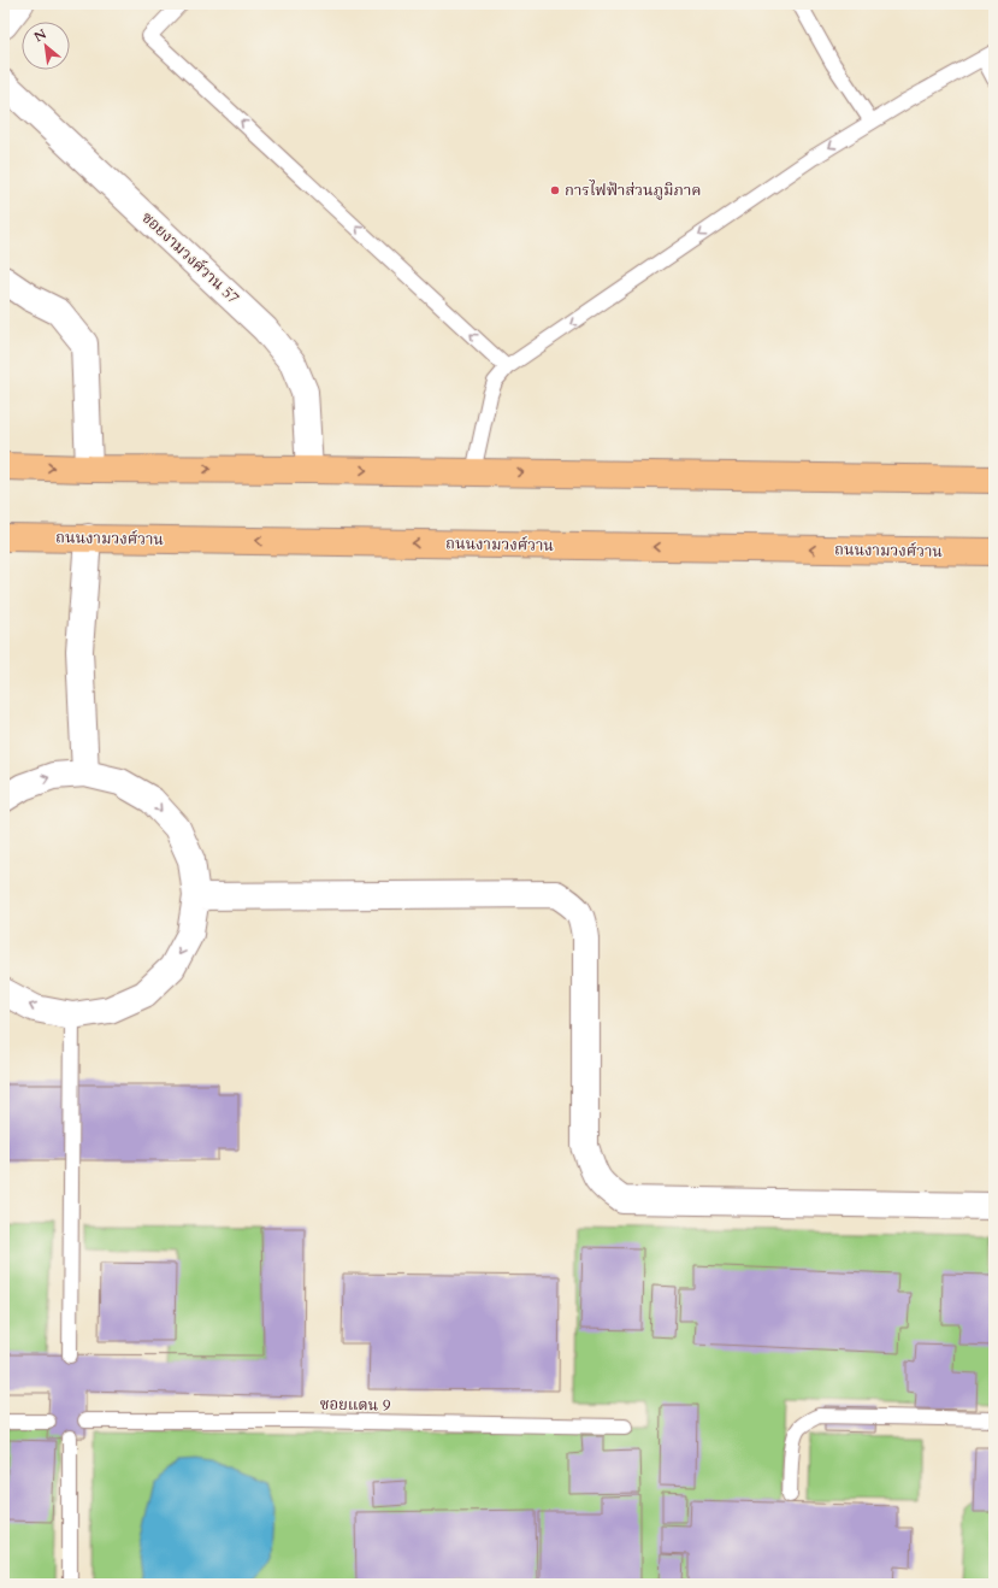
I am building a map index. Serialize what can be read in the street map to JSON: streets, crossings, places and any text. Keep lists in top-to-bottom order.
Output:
{
  "streets": {
    "main road": ["ถนนงามวงศ์วาน"],
    "street": ["ซอยงามวงศ์วาน 57"],
    "lane": ["ซอยแดน 9"]
  },
  "places": ["การไฟฟ้าส่วนภูมิภาค"],
  "north": "top left"
}
